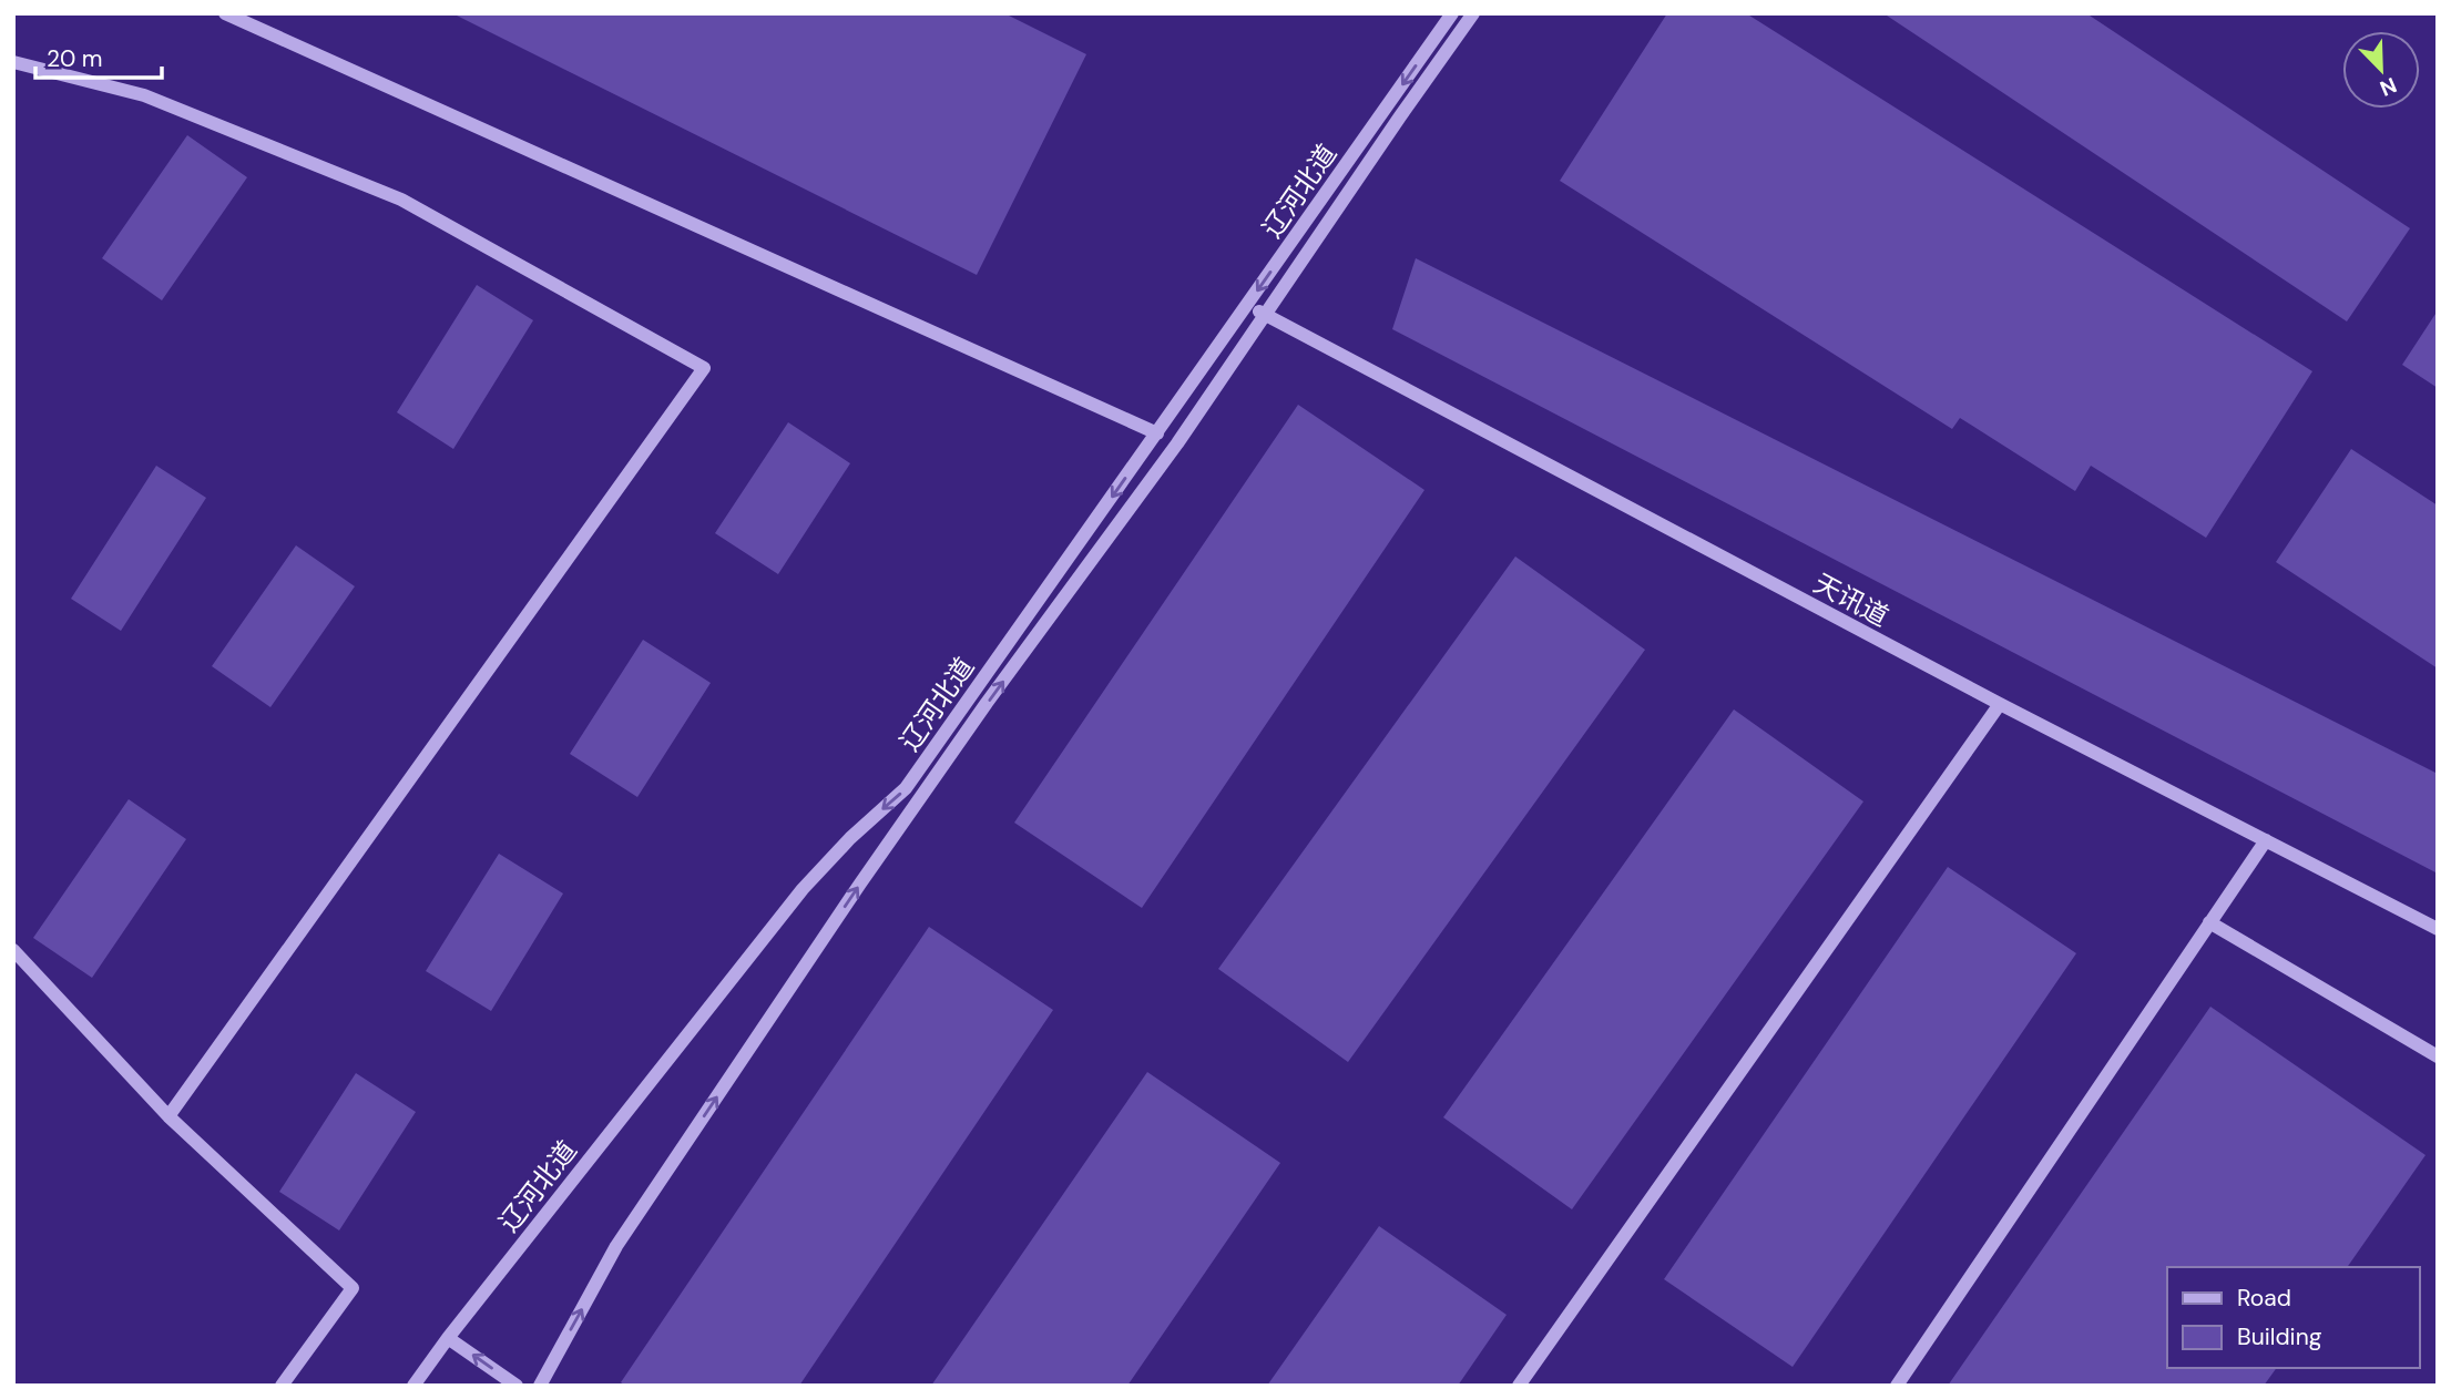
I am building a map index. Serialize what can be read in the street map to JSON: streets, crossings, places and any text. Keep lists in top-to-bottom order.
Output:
{
  "streets": {
    "street": ["辽河北道", "天讯道"]
  },
  "crossings": [
    ["辽河北道", "天讯道"]
  ],
  "legend": ["Road", "Building"],
  "scale_bar": "20 m",
  "north": "bottom right"
}
